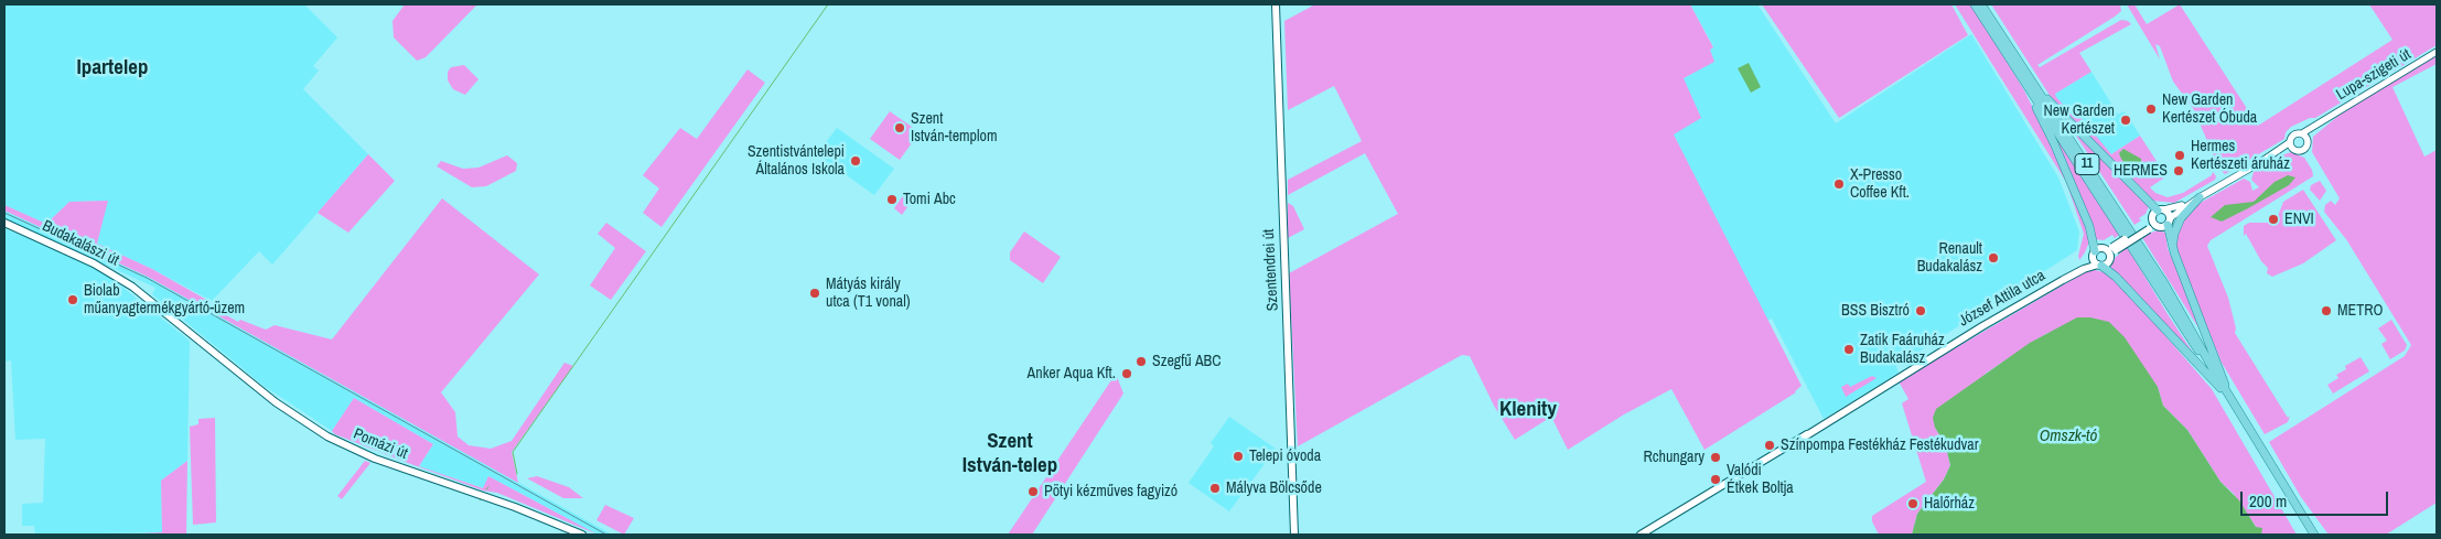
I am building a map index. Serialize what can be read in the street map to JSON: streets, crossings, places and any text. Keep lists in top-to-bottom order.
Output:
{
  "streets": {
    "main road": [
      "11",
      "Budakalászi út",
      "Szentendrei út",
      "József Attila utca",
      "Pomázi út"
    ],
    "street": ["Lupa-szigeti út"]
  },
  "crossings": [
    ["Budakalászi út", "Pomázi út"]
  ],
  "districts": ["Ipartelep", "Klenity", "Szent István-telep"],
  "water": ["Omszk-tó"],
  "places": [
    "New Garden Kertészet Óbuda",
    "New Garden Kertészet",
    "Szent István-templom",
    "Hermes Kertészeti áruház",
    "Szentistvántelepi Általános Iskola",
    "HERMES",
    "X-Presso Coffee Kft.",
    "Tomi Abc",
    "ENVI",
    "Renault Budakalász",
    "Mátyás király utca (T1 vonal)",
    "Biolab műanyagtermékgyártó-üzem",
    "BSS Bisztró",
    "METRO",
    "Zatik Faáruház Budakalász",
    "Szegfű ABC",
    "Anker Aqua Kft.",
    "Színpompa Festékház Festékudvar",
    "Telepi óvoda",
    "Rchungary",
    "Valódi Étkek Boltja",
    "Mályva Bölcsőde",
    "Pötyi kézműves fagyizó",
    "Halőrház"
  ],
  "scale_bar": "200 m"
}
